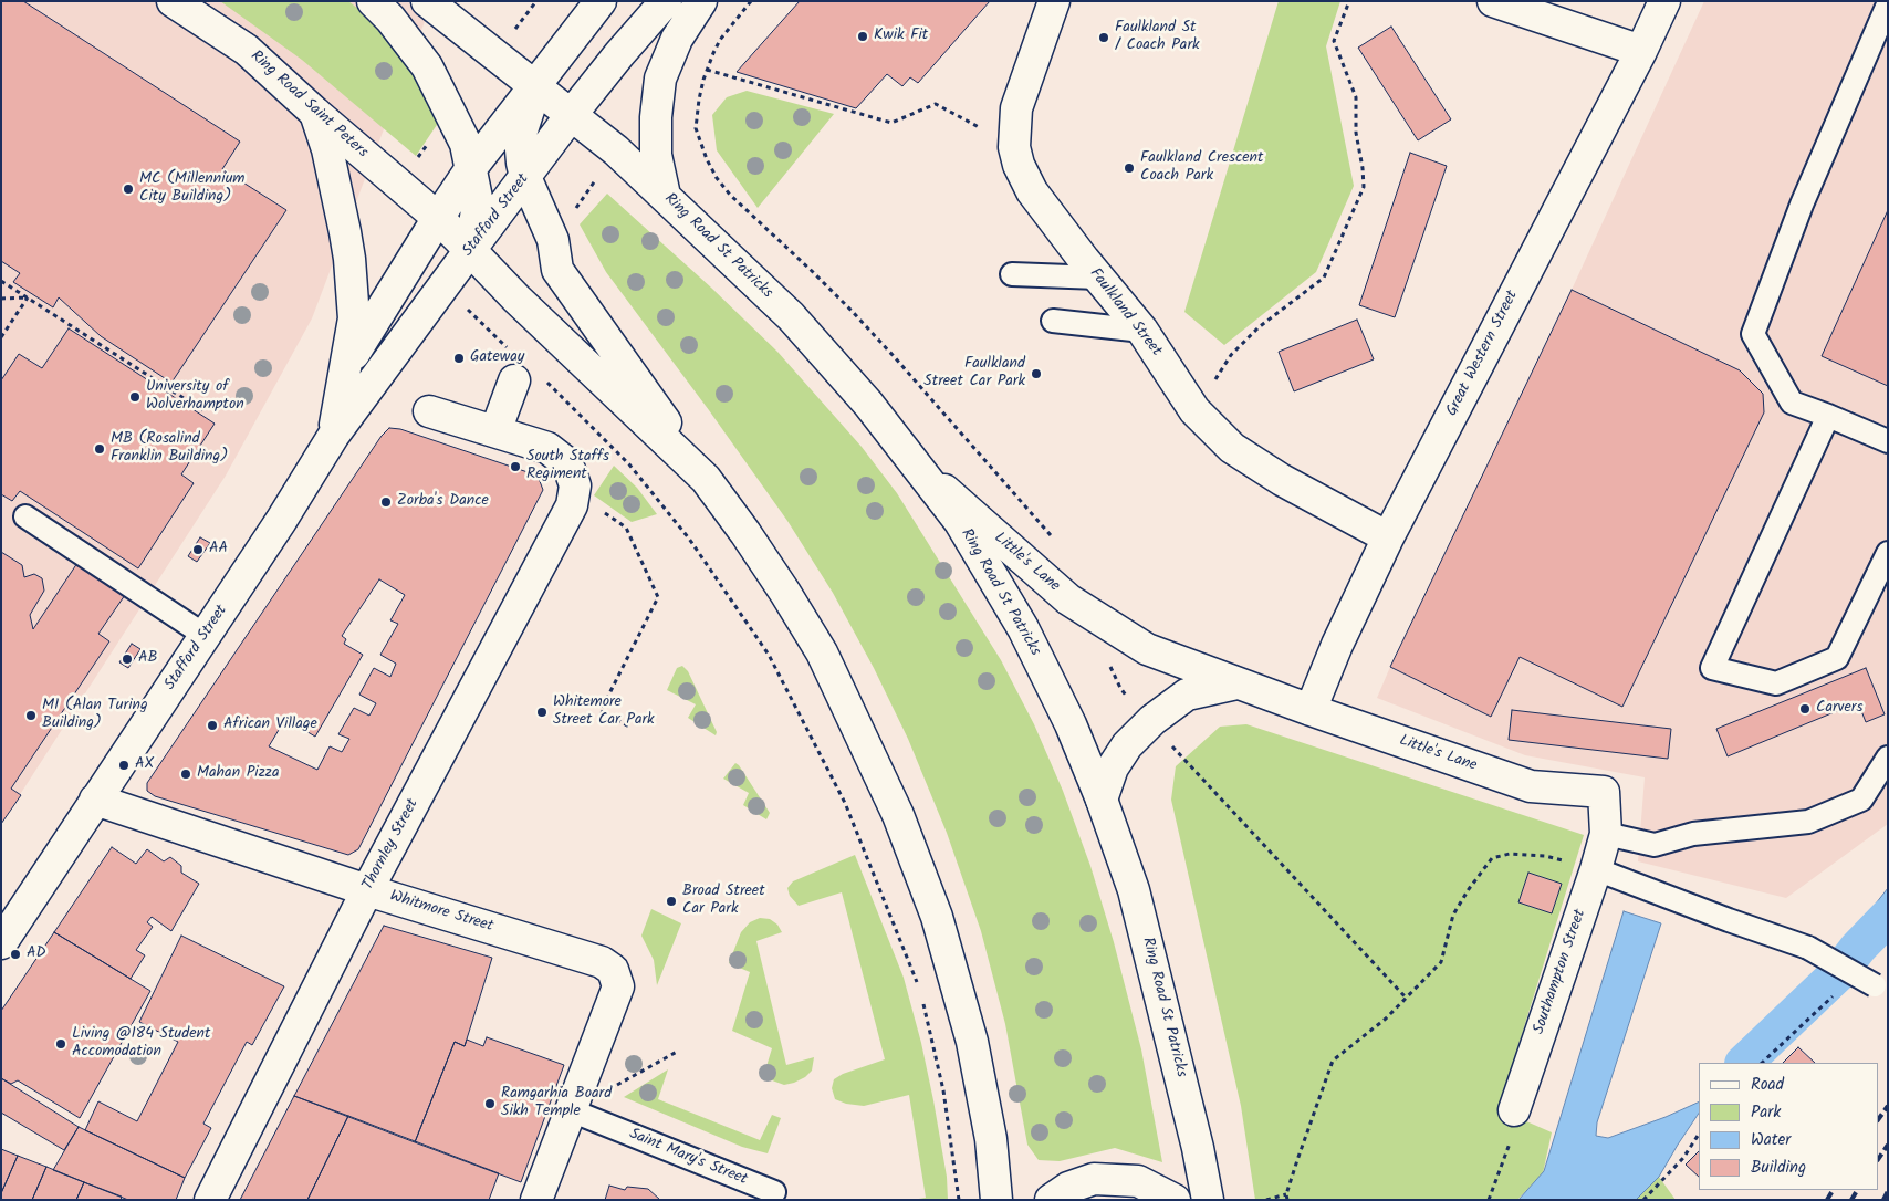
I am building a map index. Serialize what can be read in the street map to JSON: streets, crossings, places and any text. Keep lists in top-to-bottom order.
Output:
{
  "streets": {
    "main road": [
      "Ring Road Saint Peters",
      "Stafford Street",
      "Ring Road St Patricks",
      "Faulkland Street",
      "Great Western Street",
      "Little's Lane",
      "Thornley Street",
      "Whitmore Street",
      "Southampton Street"
    ],
    "lane": ["Saint Mary's Street"]
  },
  "crossings": [
    ["Ring Road Saint Peters", "Stafford Street"],
    ["Stafford Street", "Ring Road St Patricks"],
    ["Stafford Street", "Whitmore Street"],
    ["Ring Road St Patricks", "Little's Lane"],
    ["Faulkland Street", "Great Western Street"],
    ["Great Western Street", "Little's Lane"],
    ["Little's Lane", "Southampton Street"],
    ["Thornley Street", "Whitmore Street"],
    ["Whitmore Street", "Saint Mary's Street"]
  ],
  "places": [
    "Kwik Fit",
    "Faulkland St / Coach Park",
    "Faulkland Crescent Coach Park",
    "MC (Millennium City Building)",
    "Gateway",
    "Faulkland Street Car Park",
    "University of Wolverhampton",
    "MB (Rosalind Franklin Building)",
    "South Staffs Regiment",
    "Zorba's Dance",
    "AA",
    "AB",
    "Carvers",
    "Whitemore Street Car Park",
    "MI (Alan Turing Building)",
    "African Village",
    "AX",
    "Mahan Pizza",
    "Broad Street Car Park",
    "AD",
    "Living @184 Student Accomodation",
    "Ramgarhia Board Sikh Temple"
  ],
  "legend": [
    "Road",
    "Park",
    "Water",
    "Building"
  ]
}
